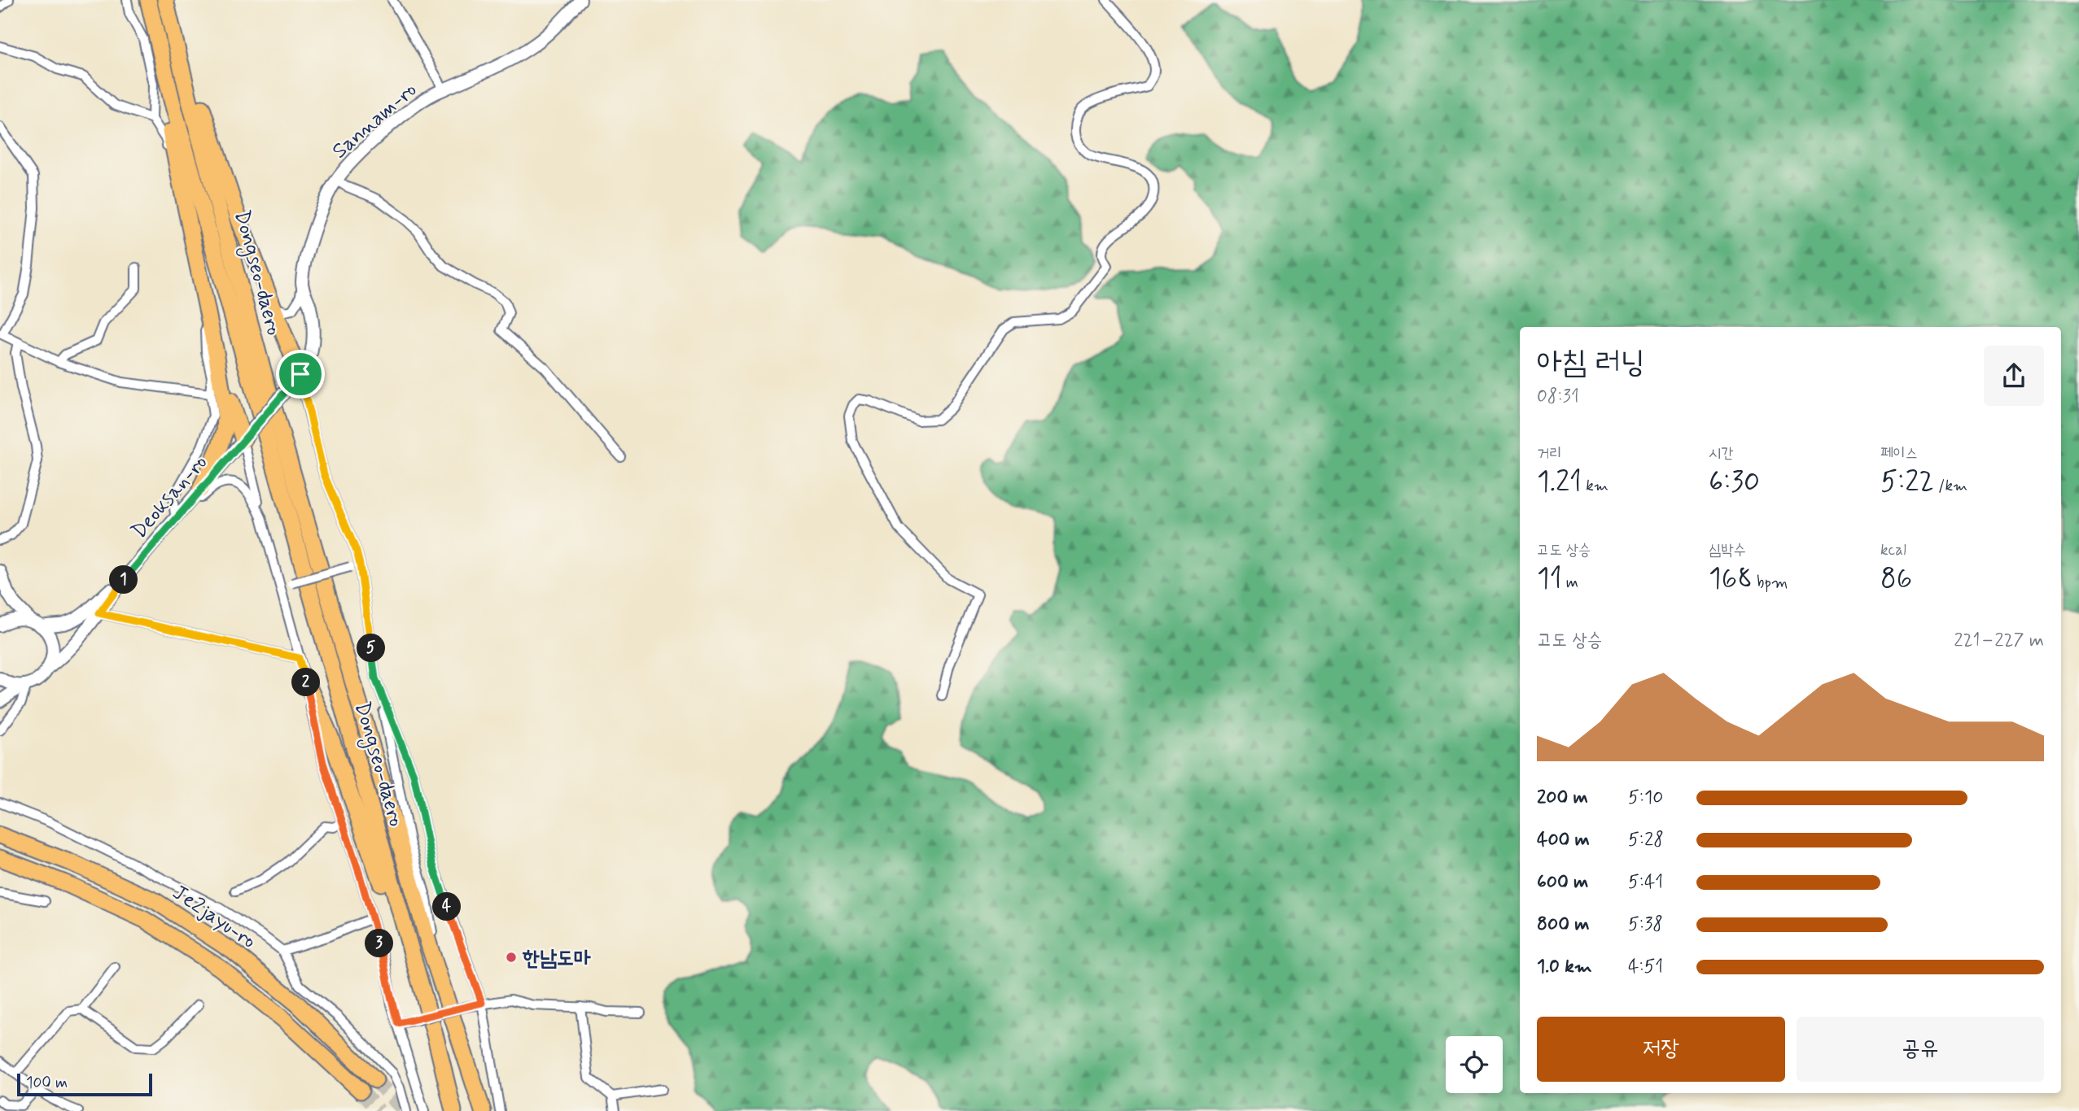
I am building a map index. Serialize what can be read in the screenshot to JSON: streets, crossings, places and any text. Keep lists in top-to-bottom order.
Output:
{
  "streets": {
    "highway": ["Dongseo-daero", "Je2jayu-ro"],
    "street": ["Sannam-ro", "Deoksan-ro"]
  },
  "places": ["한남도마"],
  "scale_bar": "100 m",
  "page": {
    "heading": ["아침 러닝", "08:31"],
    "stats": [
      ["거리", "1.21 km"],
      ["시간", "6:30"],
      ["페이스", "5:22 /km"],
      ["고도 상승", "11 m"],
      ["심박수", "168 bpm"],
      ["kcal", "86"]
    ],
    "pins": [
      "1",
      "5",
      "2",
      "4",
      "3"
    ],
    "chart": ["고도 상승", "221–227 m"],
    "list": [
      {
        "name": "200 m",
        "note": "5:10"
      },
      {
        "name": "400 m",
        "note": "5:28"
      },
      {
        "name": "600 m",
        "note": "5:41"
      },
      {
        "name": "800 m",
        "note": "5:38"
      },
      {
        "name": "1.0 km",
        "note": "4:51"
      }
    ],
    "buttons": ["저장", "공유"],
    "scale": "100 m"
  }
}
